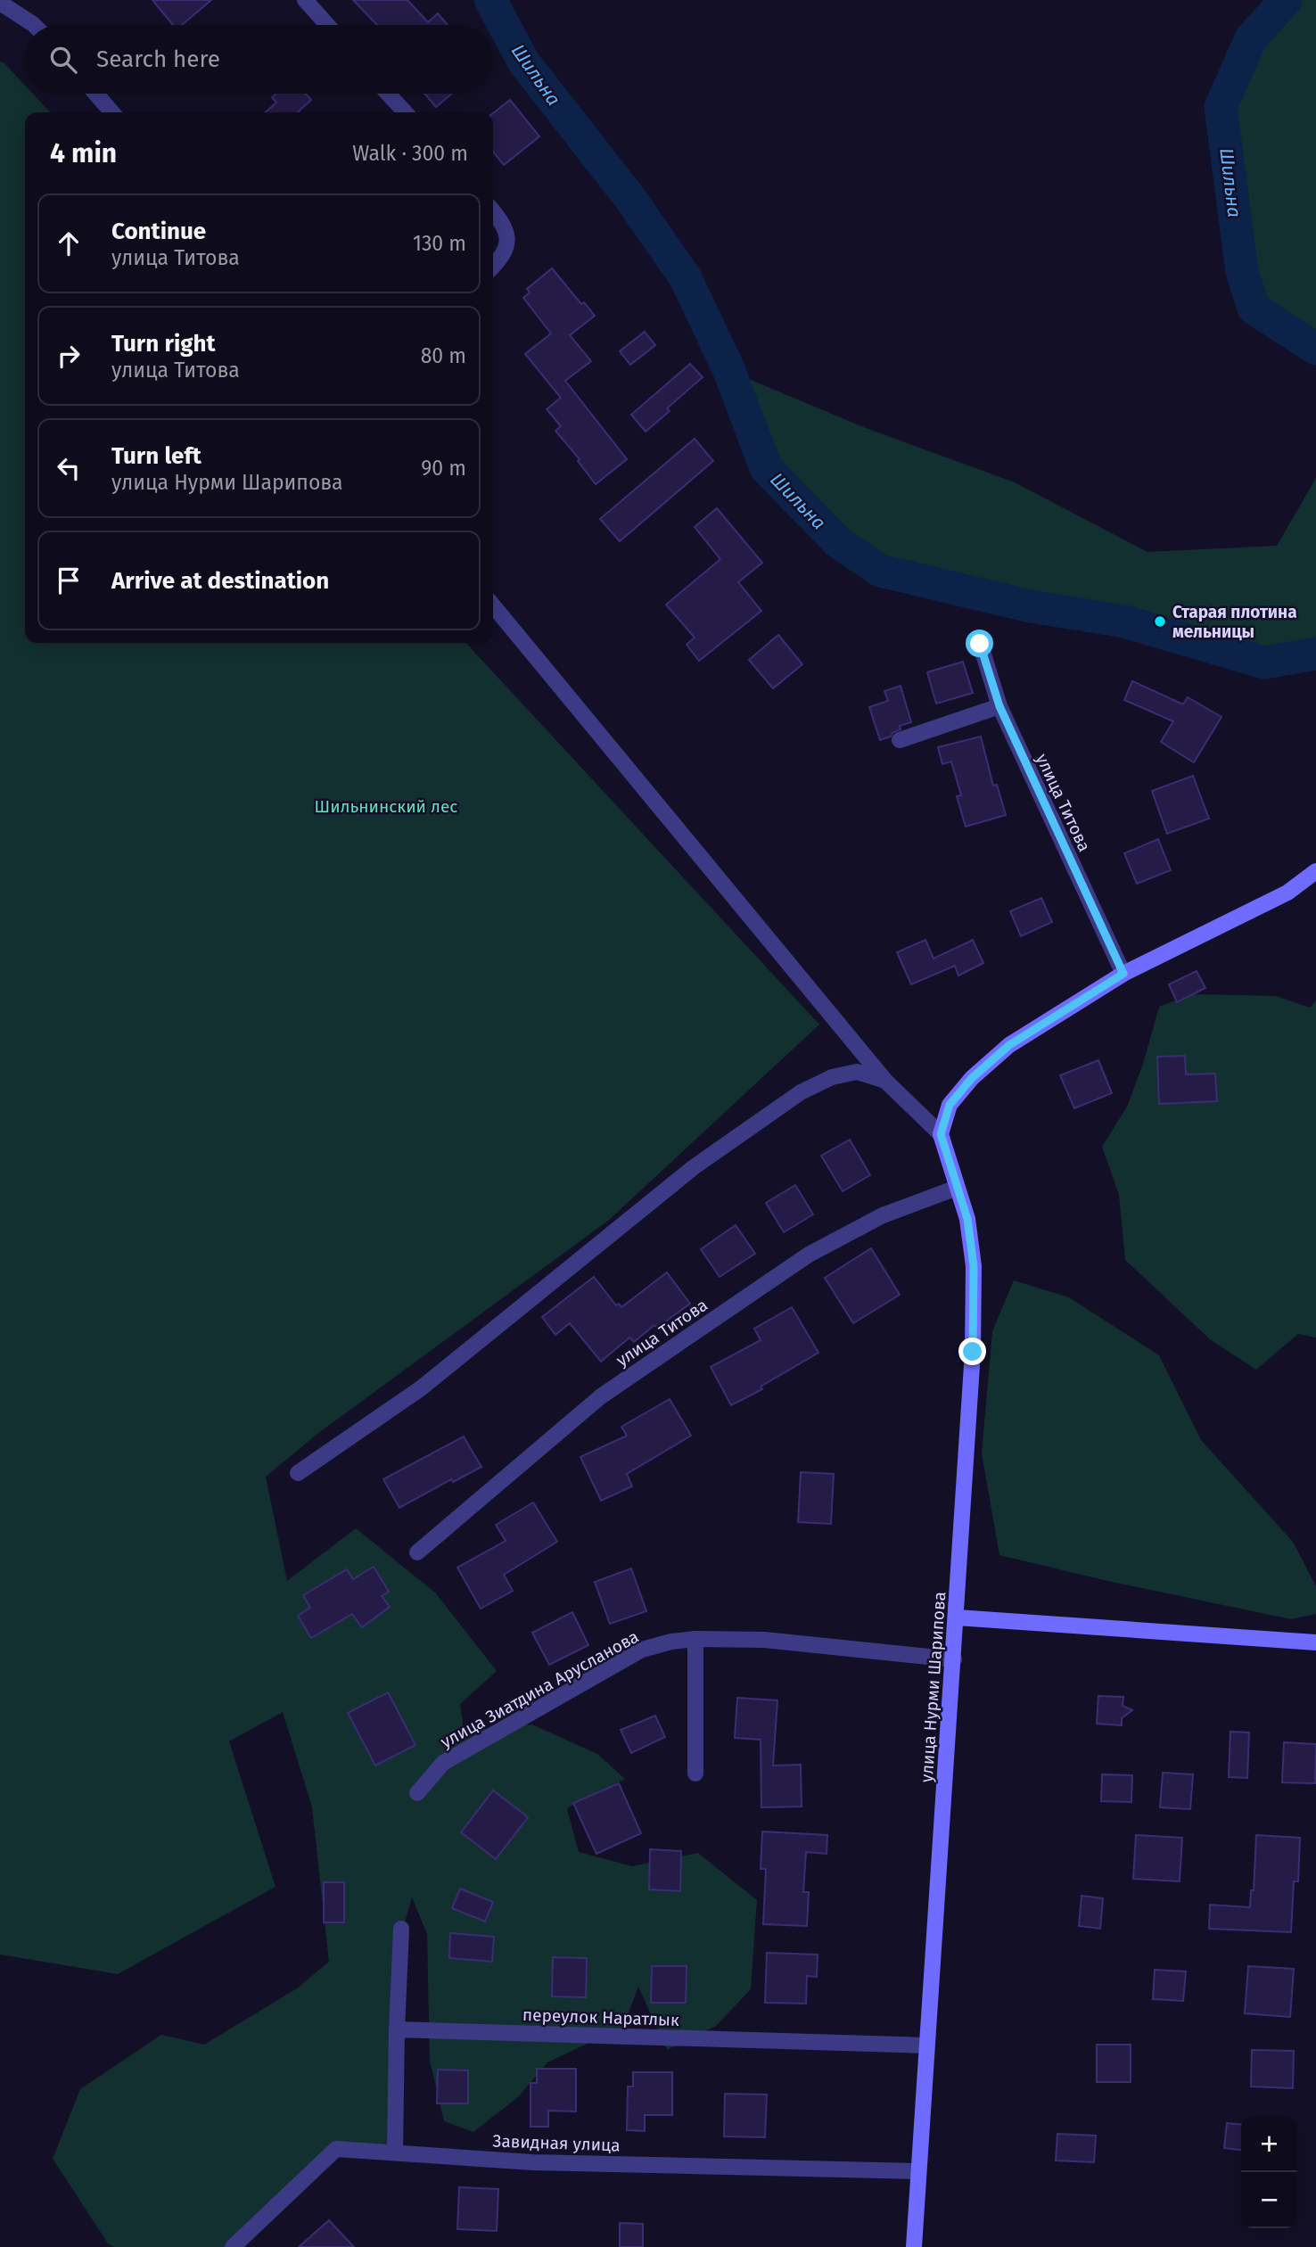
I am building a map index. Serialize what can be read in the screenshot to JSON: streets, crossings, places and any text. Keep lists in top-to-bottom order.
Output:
{
  "streets": {
    "main road": ["улица Нурми Шарипова"],
    "street": [
      "улица Титова",
      "улица Зиатдина Арусланова",
      "переулок Наратлык",
      "Завидная улица"
    ]
  },
  "crossings": [
    ["улица Титова", "улица Нурми Шарипова"],
    ["улица Нурми Шарипова", "улица Зиатдина Арусланова"],
    ["улица Нурми Шарипова", "переулок Наратлык"],
    ["улица Нурми Шарипова", "Завидная улица"]
  ],
  "water": ["Шильна"],
  "parks": ["Шильнинский лес"],
  "places": ["Старая плотина мельницы"],
  "page": {
    "search": "Search here",
    "heading": ["4 min", "Walk · 300 m"],
    "list": [
      ["Continue", "улица Титова", "130 m"],
      ["Turn right", "улица Титова", "80 m"],
      ["Turn left", "улица Нурми Шарипова", "90 m"],
      "Arrive at destination"
    ],
    "map_buttons": ["+", "−"]
  }
}
